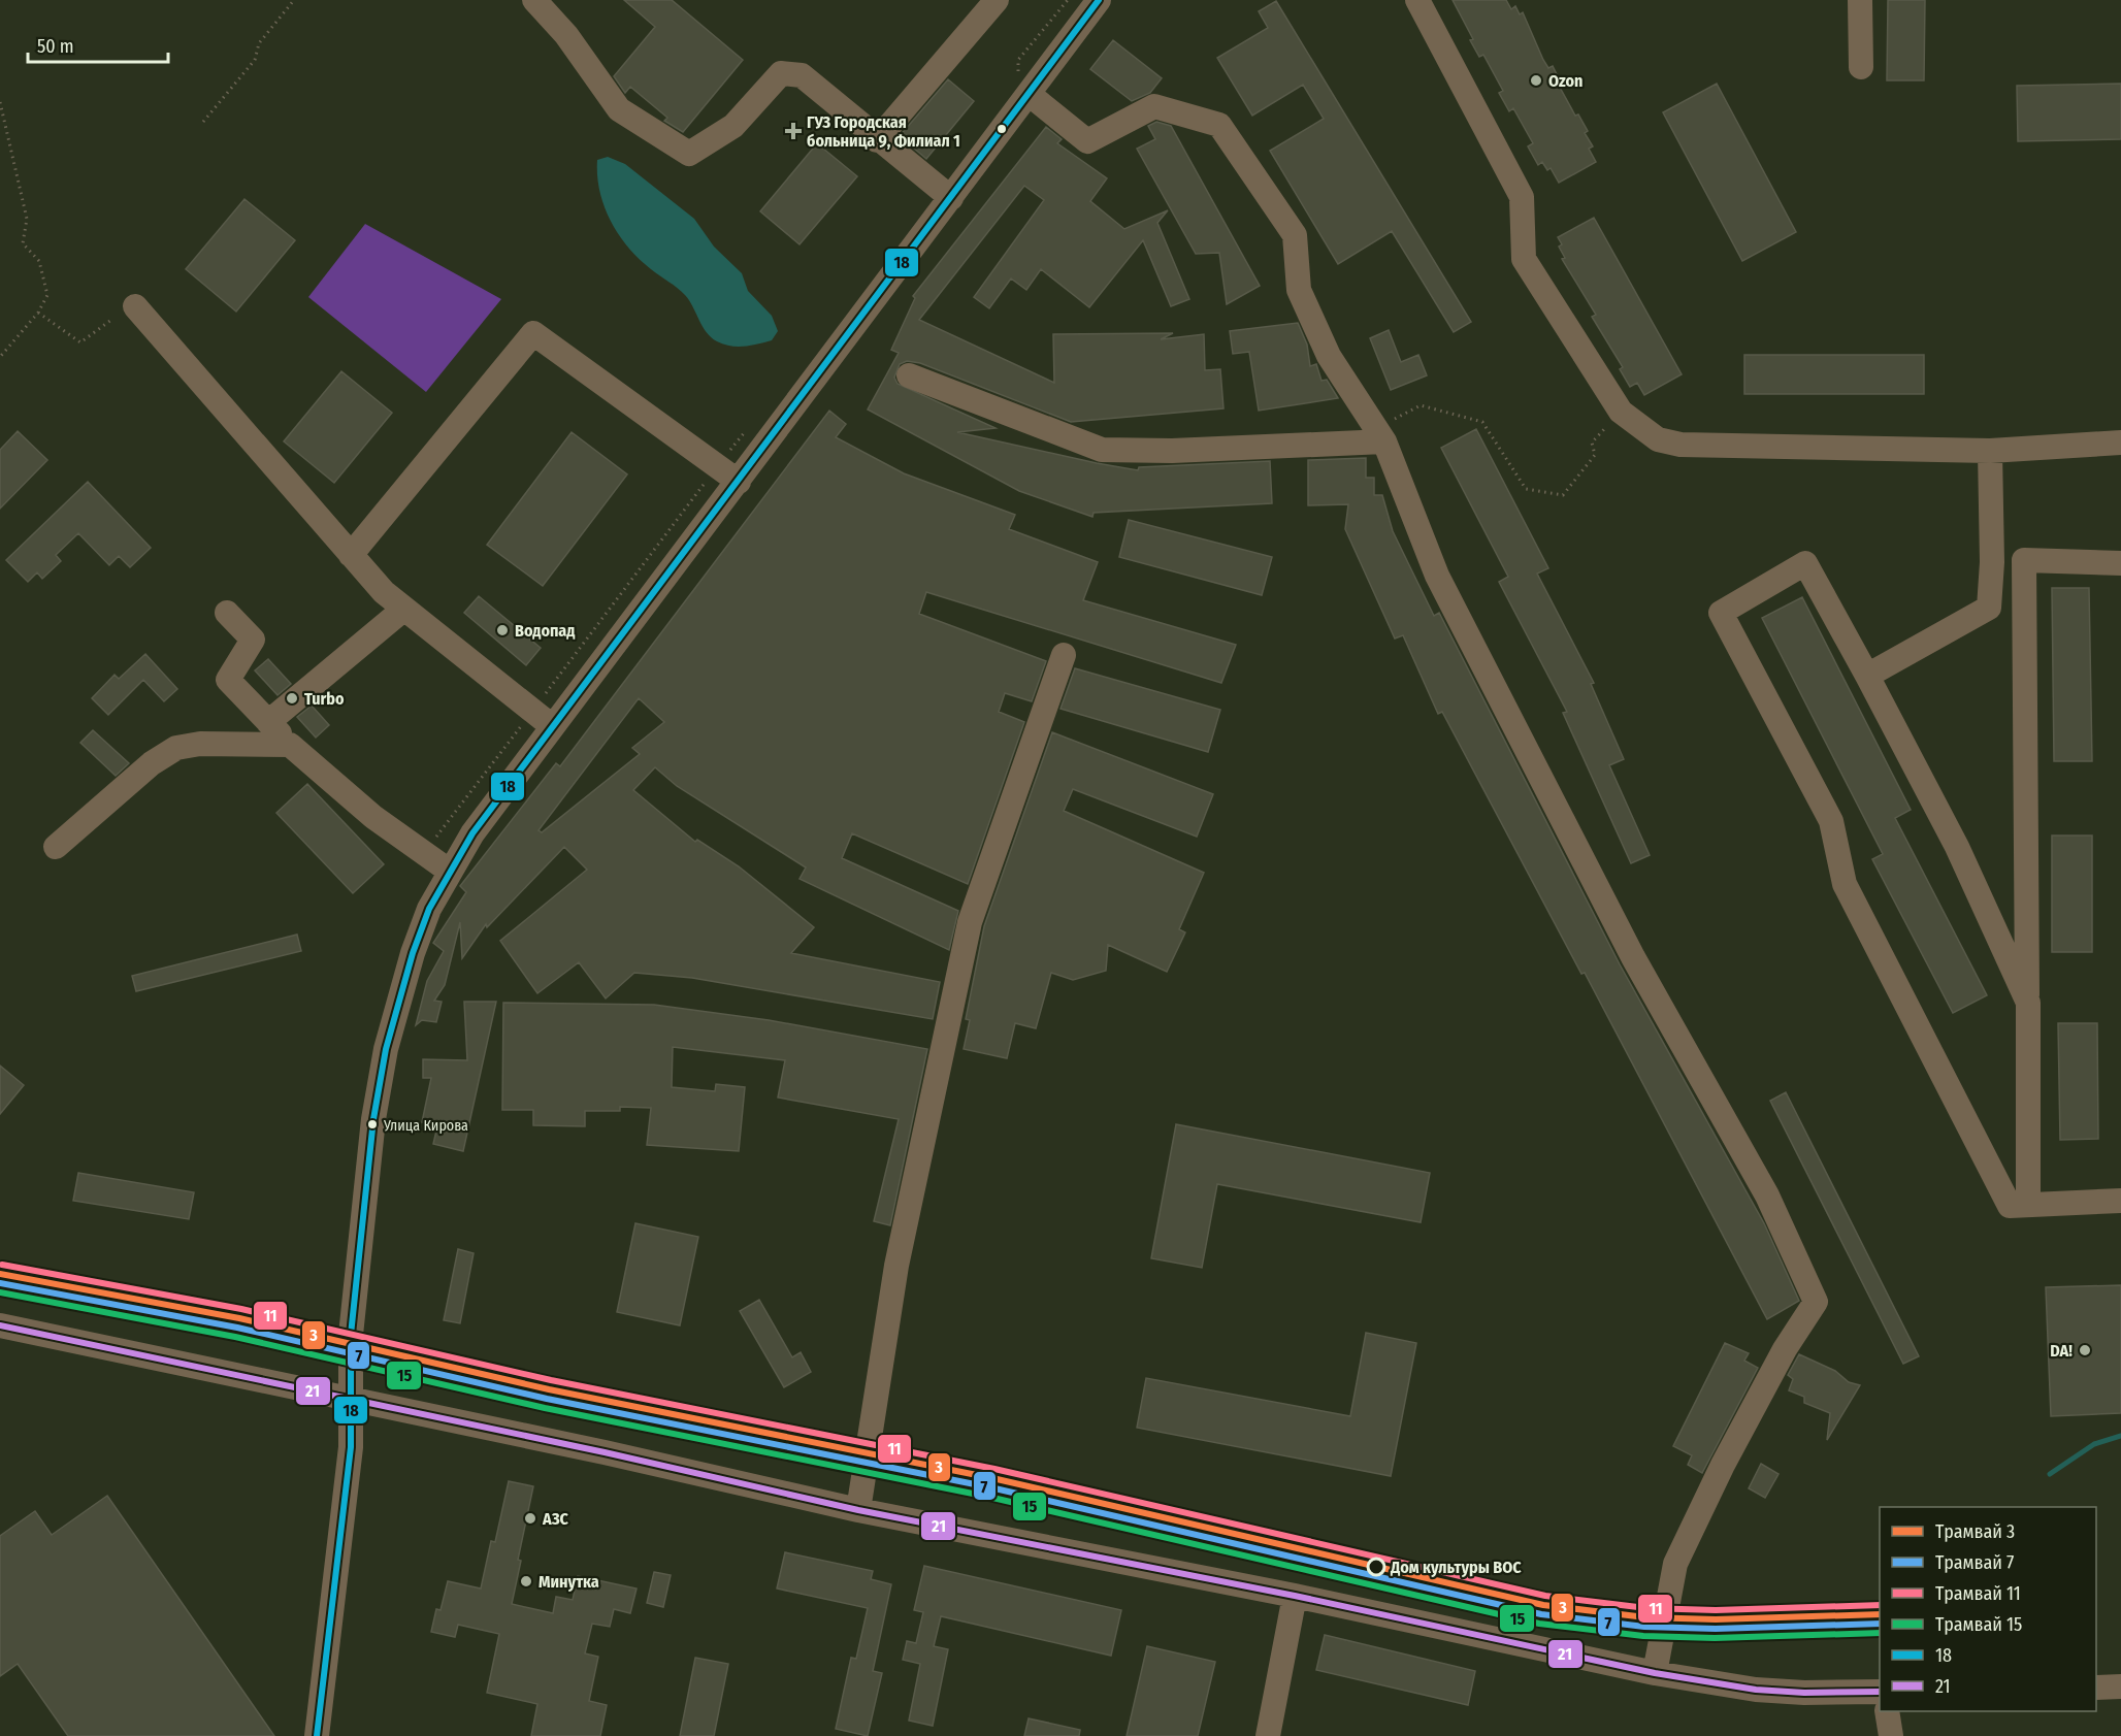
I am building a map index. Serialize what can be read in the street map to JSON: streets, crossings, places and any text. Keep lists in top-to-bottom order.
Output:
{
  "places": {
    "other": [
      "Ozon",
      "Водопад",
      "Turbo",
      "Улица Кирова",
      "DA!",
      "АЗС",
      "Дом культуры ВОС",
      "Минутка"
    ],
    "health": ["ГУЗ Городская больница 9, Филиал 1"]
  },
  "lines": [
    "transit line 18",
    "tram line 11",
    "tram line 3",
    "tram line 7",
    "tram line 15",
    "transit line 21"
  ],
  "legend": [
    "Трамвай 3",
    "Трамвай 7",
    "Трамвай 11",
    "Трамвай 15",
    "18",
    "21"
  ],
  "scale_bar": "50 m"
}
